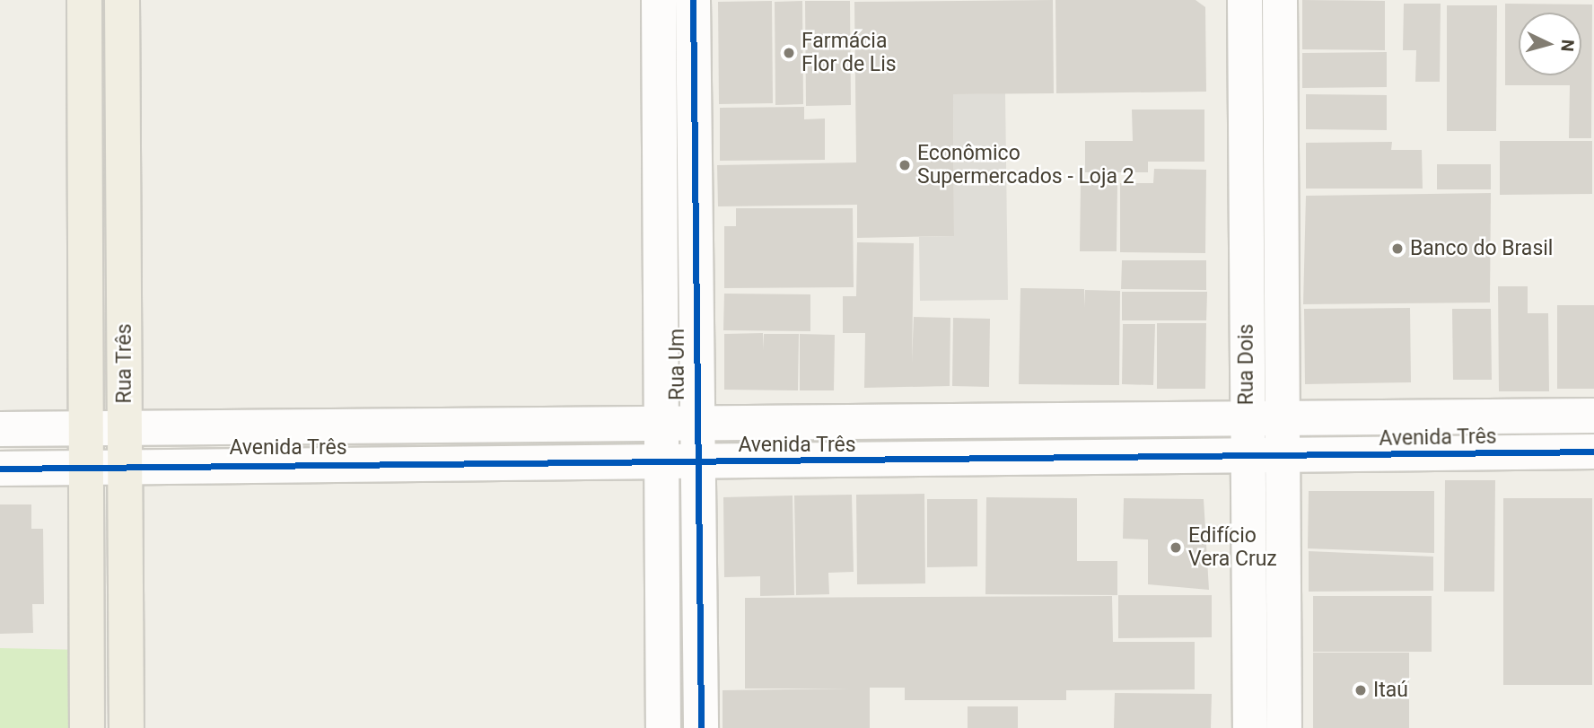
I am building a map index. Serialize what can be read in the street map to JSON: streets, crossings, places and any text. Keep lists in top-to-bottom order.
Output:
{
  "streets": {
    "main road": ["Rua Três"],
    "street": ["Rua Um", "Rua Dois", "Avenida Três"]
  },
  "crossings": [
    ["Rua Três", "Avenida Três"],
    ["Rua Um", "Avenida Três"],
    ["Rua Dois", "Avenida Três"]
  ],
  "places": [
    "Farmácia Flor de Lis",
    "Econômico Supermercados - Loja 2",
    "Banco do Brasil",
    "Edifício Vera Cruz",
    "Itaú"
  ],
  "north": "right"
}
